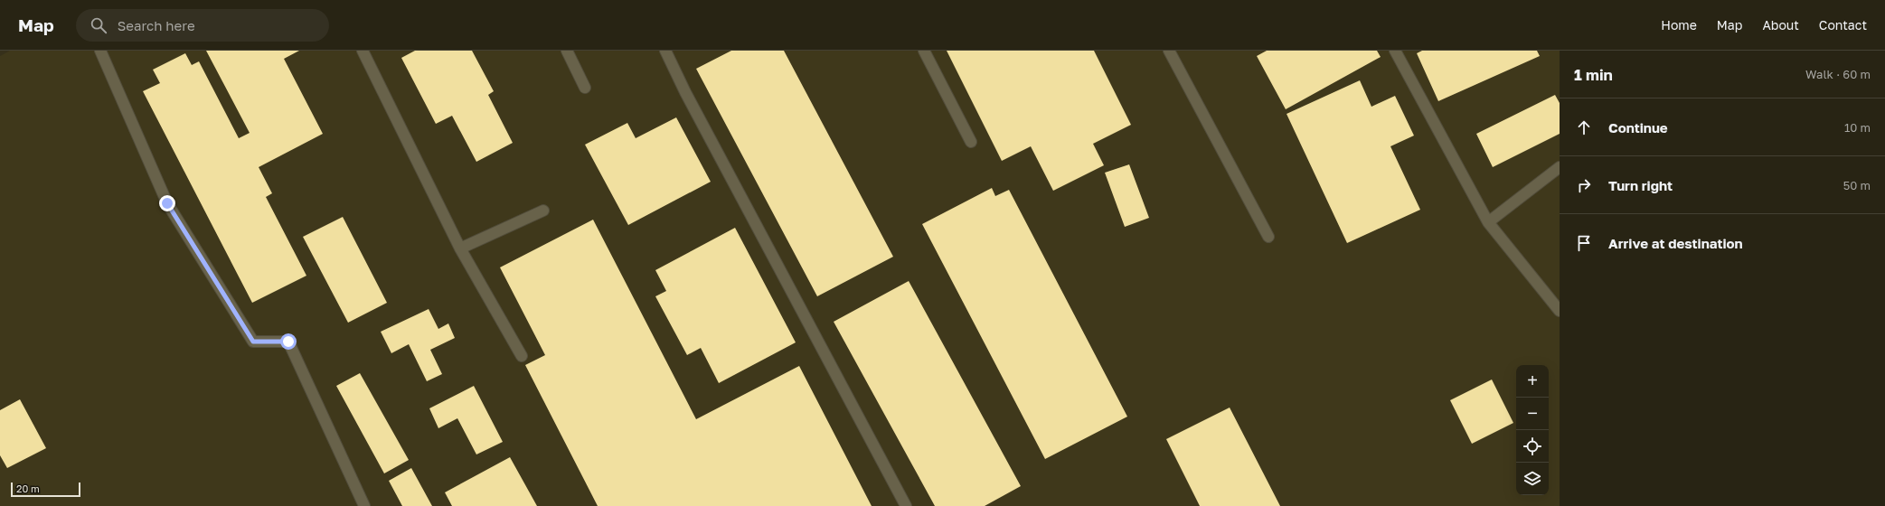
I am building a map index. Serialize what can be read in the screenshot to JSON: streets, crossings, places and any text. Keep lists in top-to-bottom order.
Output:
{
  "scale_bar": "20 m",
  "page": {
    "header": "Map",
    "search": "Search here",
    "nav": [
      "Home",
      "Map",
      "About",
      "Contact"
    ],
    "heading": ["1 min", "Walk · 60 m"],
    "list": [
      ["Continue", "10 m"],
      ["Turn right", "50 m"],
      "Arrive at destination"
    ],
    "map_buttons": ["+", "−"],
    "scale": "20 m"
  }
}
